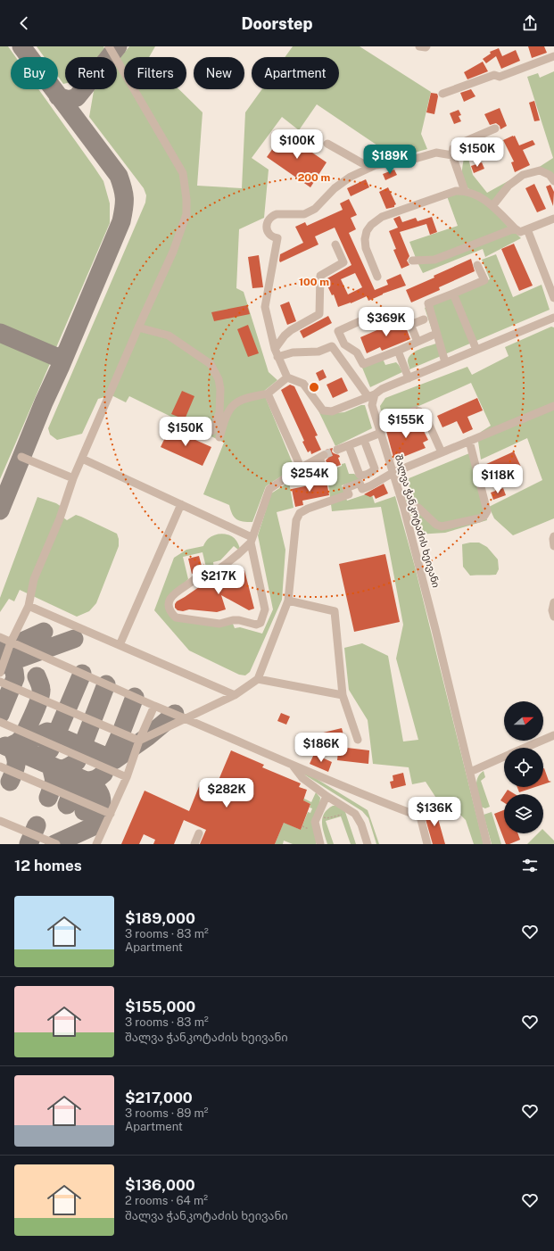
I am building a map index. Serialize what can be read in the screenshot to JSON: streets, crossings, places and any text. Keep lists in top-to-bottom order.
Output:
{
  "streets": {
    "street": ["შალვა ჭანკოტაძის ხეივანი"]
  },
  "north": "right",
  "page": {
    "header": "Doorstep",
    "chip": [
      "Buy",
      "Rent",
      "Filters",
      "New",
      "Apartment"
    ],
    "price": [
      "$100K",
      "$150K",
      "$189K",
      "$369K",
      "$155K",
      "$150K",
      "$254K",
      "$118K",
      "$217K",
      "$186K",
      "$282K",
      "$136K"
    ],
    "heading": "12 homes",
    "list": [
      {
        "name": "$189,000",
        "note": "3 rooms · 83 m² · Apartment"
      },
      {
        "name": "$155,000",
        "note": "3 rooms · 83 m² · შალვა ჭანკოტაძის ხეივანი"
      },
      {
        "name": "$217,000",
        "note": "3 rooms · 89 m² · Apartment"
      },
      {
        "name": "$136,000",
        "note": "2 rooms · 64 m² · შალვა ჭანკოტაძის ხეივანი"
      }
    ]
  },
  "rings": ["200 m", "100 m"]
}
